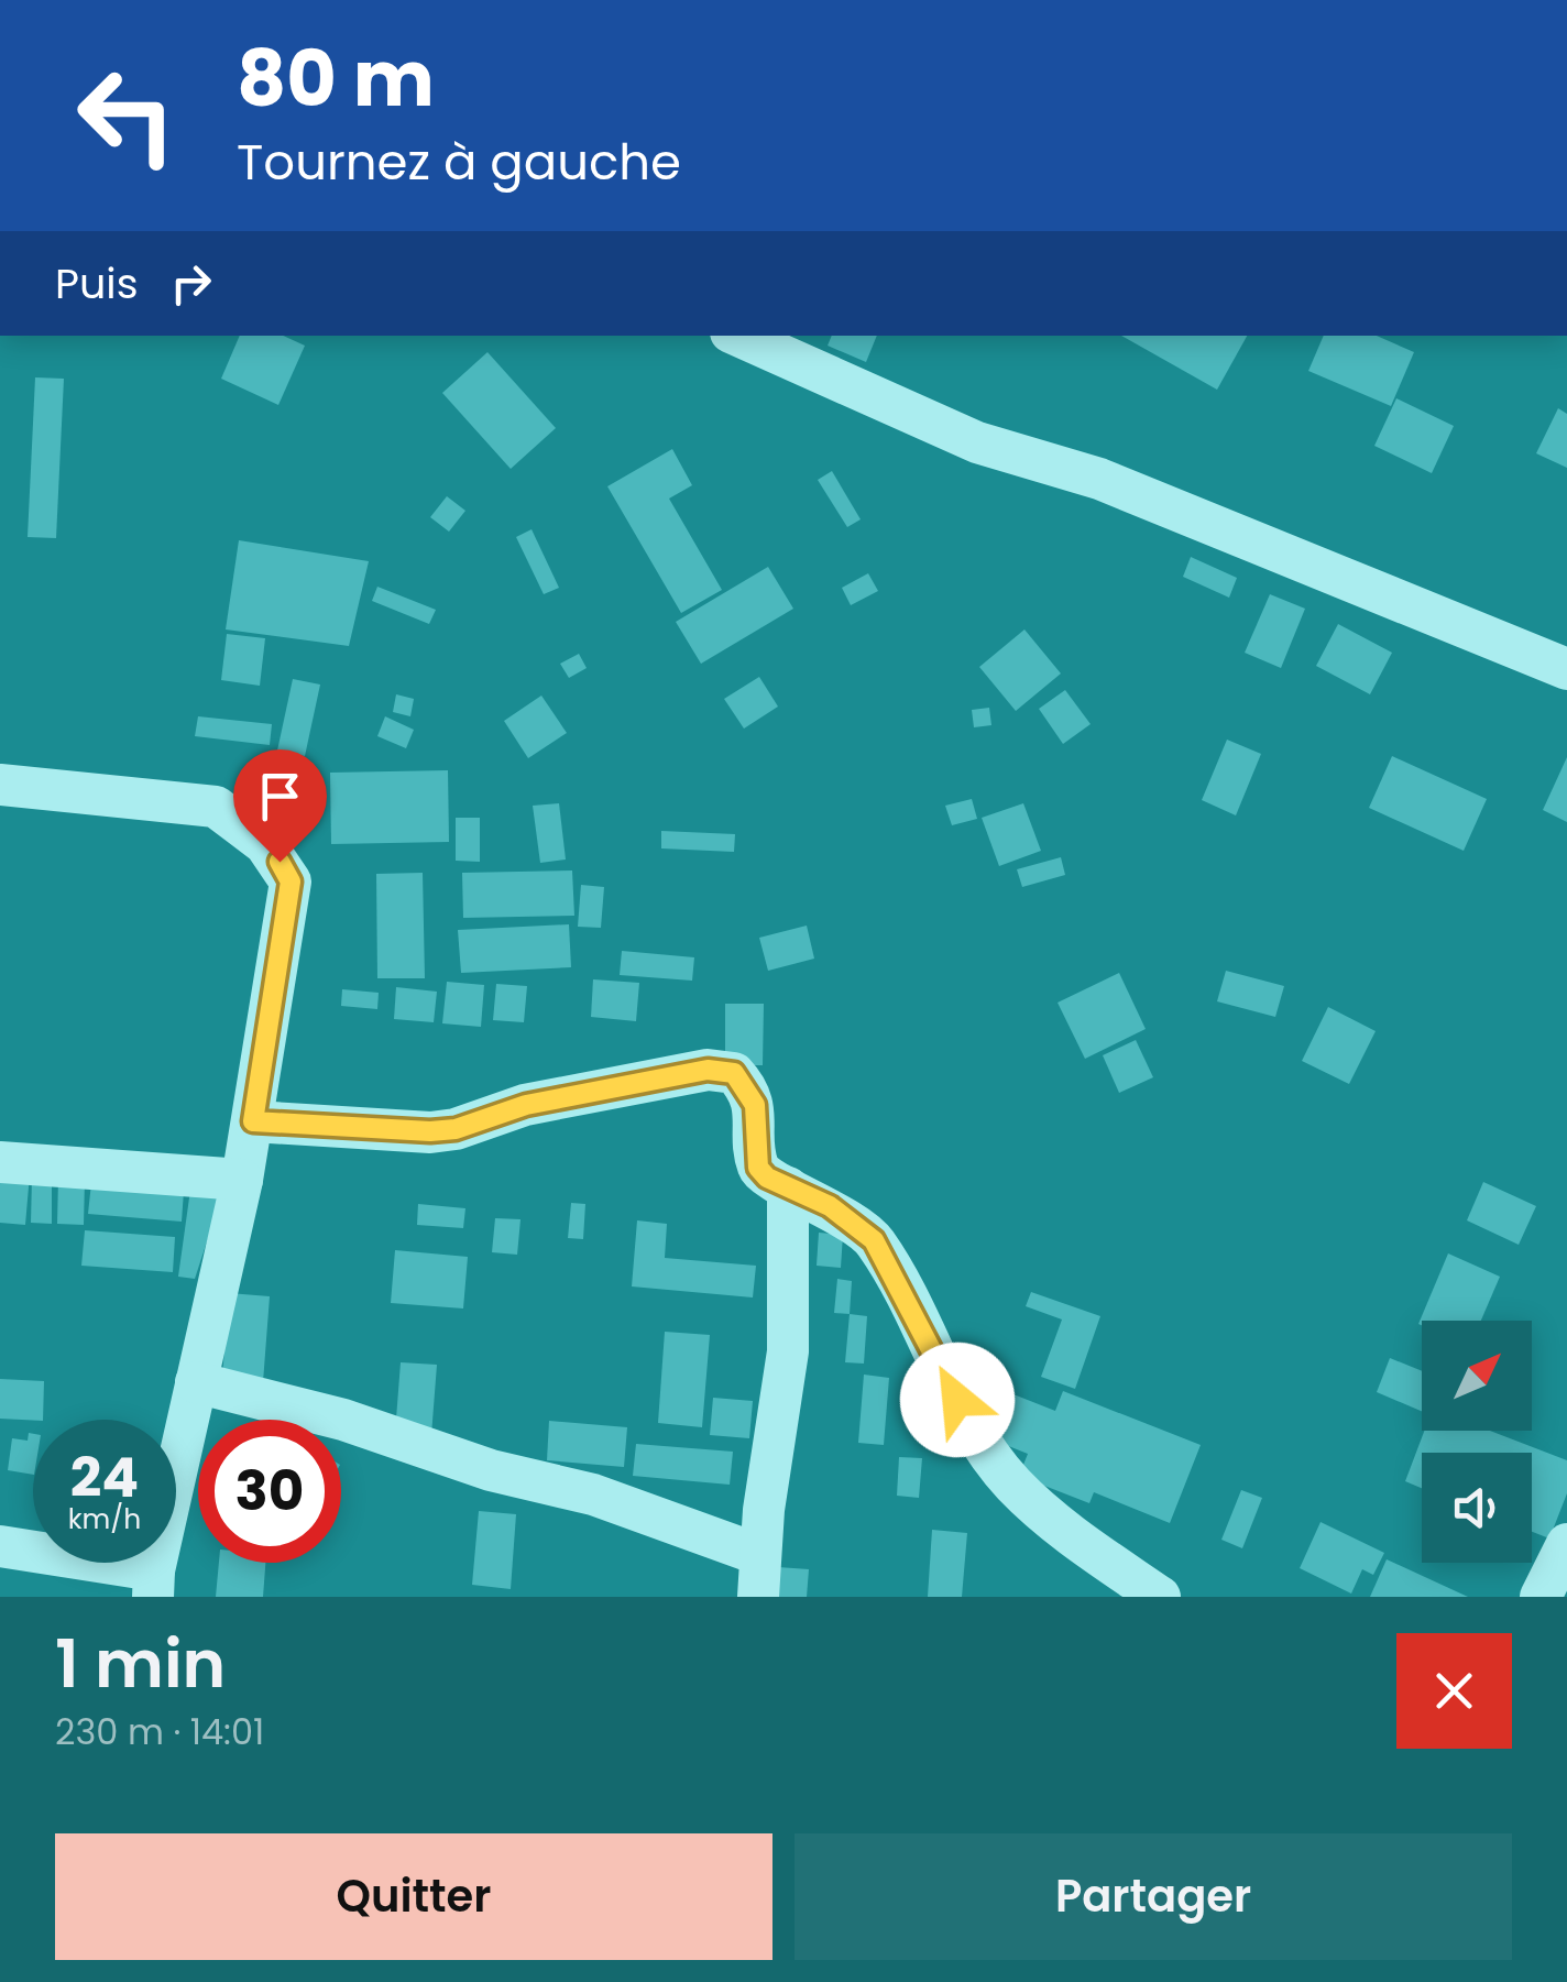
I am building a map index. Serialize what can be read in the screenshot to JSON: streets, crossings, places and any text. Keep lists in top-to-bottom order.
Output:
{
  "north": "top right",
  "page": {
    "turn": ["80 m", "Tournez à gauche"],
    "then": "Puis",
    "speed": "24 km/h",
    "limit": "30",
    "heading": ["1 min", "230 m · 14:01"],
    "buttons": ["Quitter", "Partager"]
  }
}
